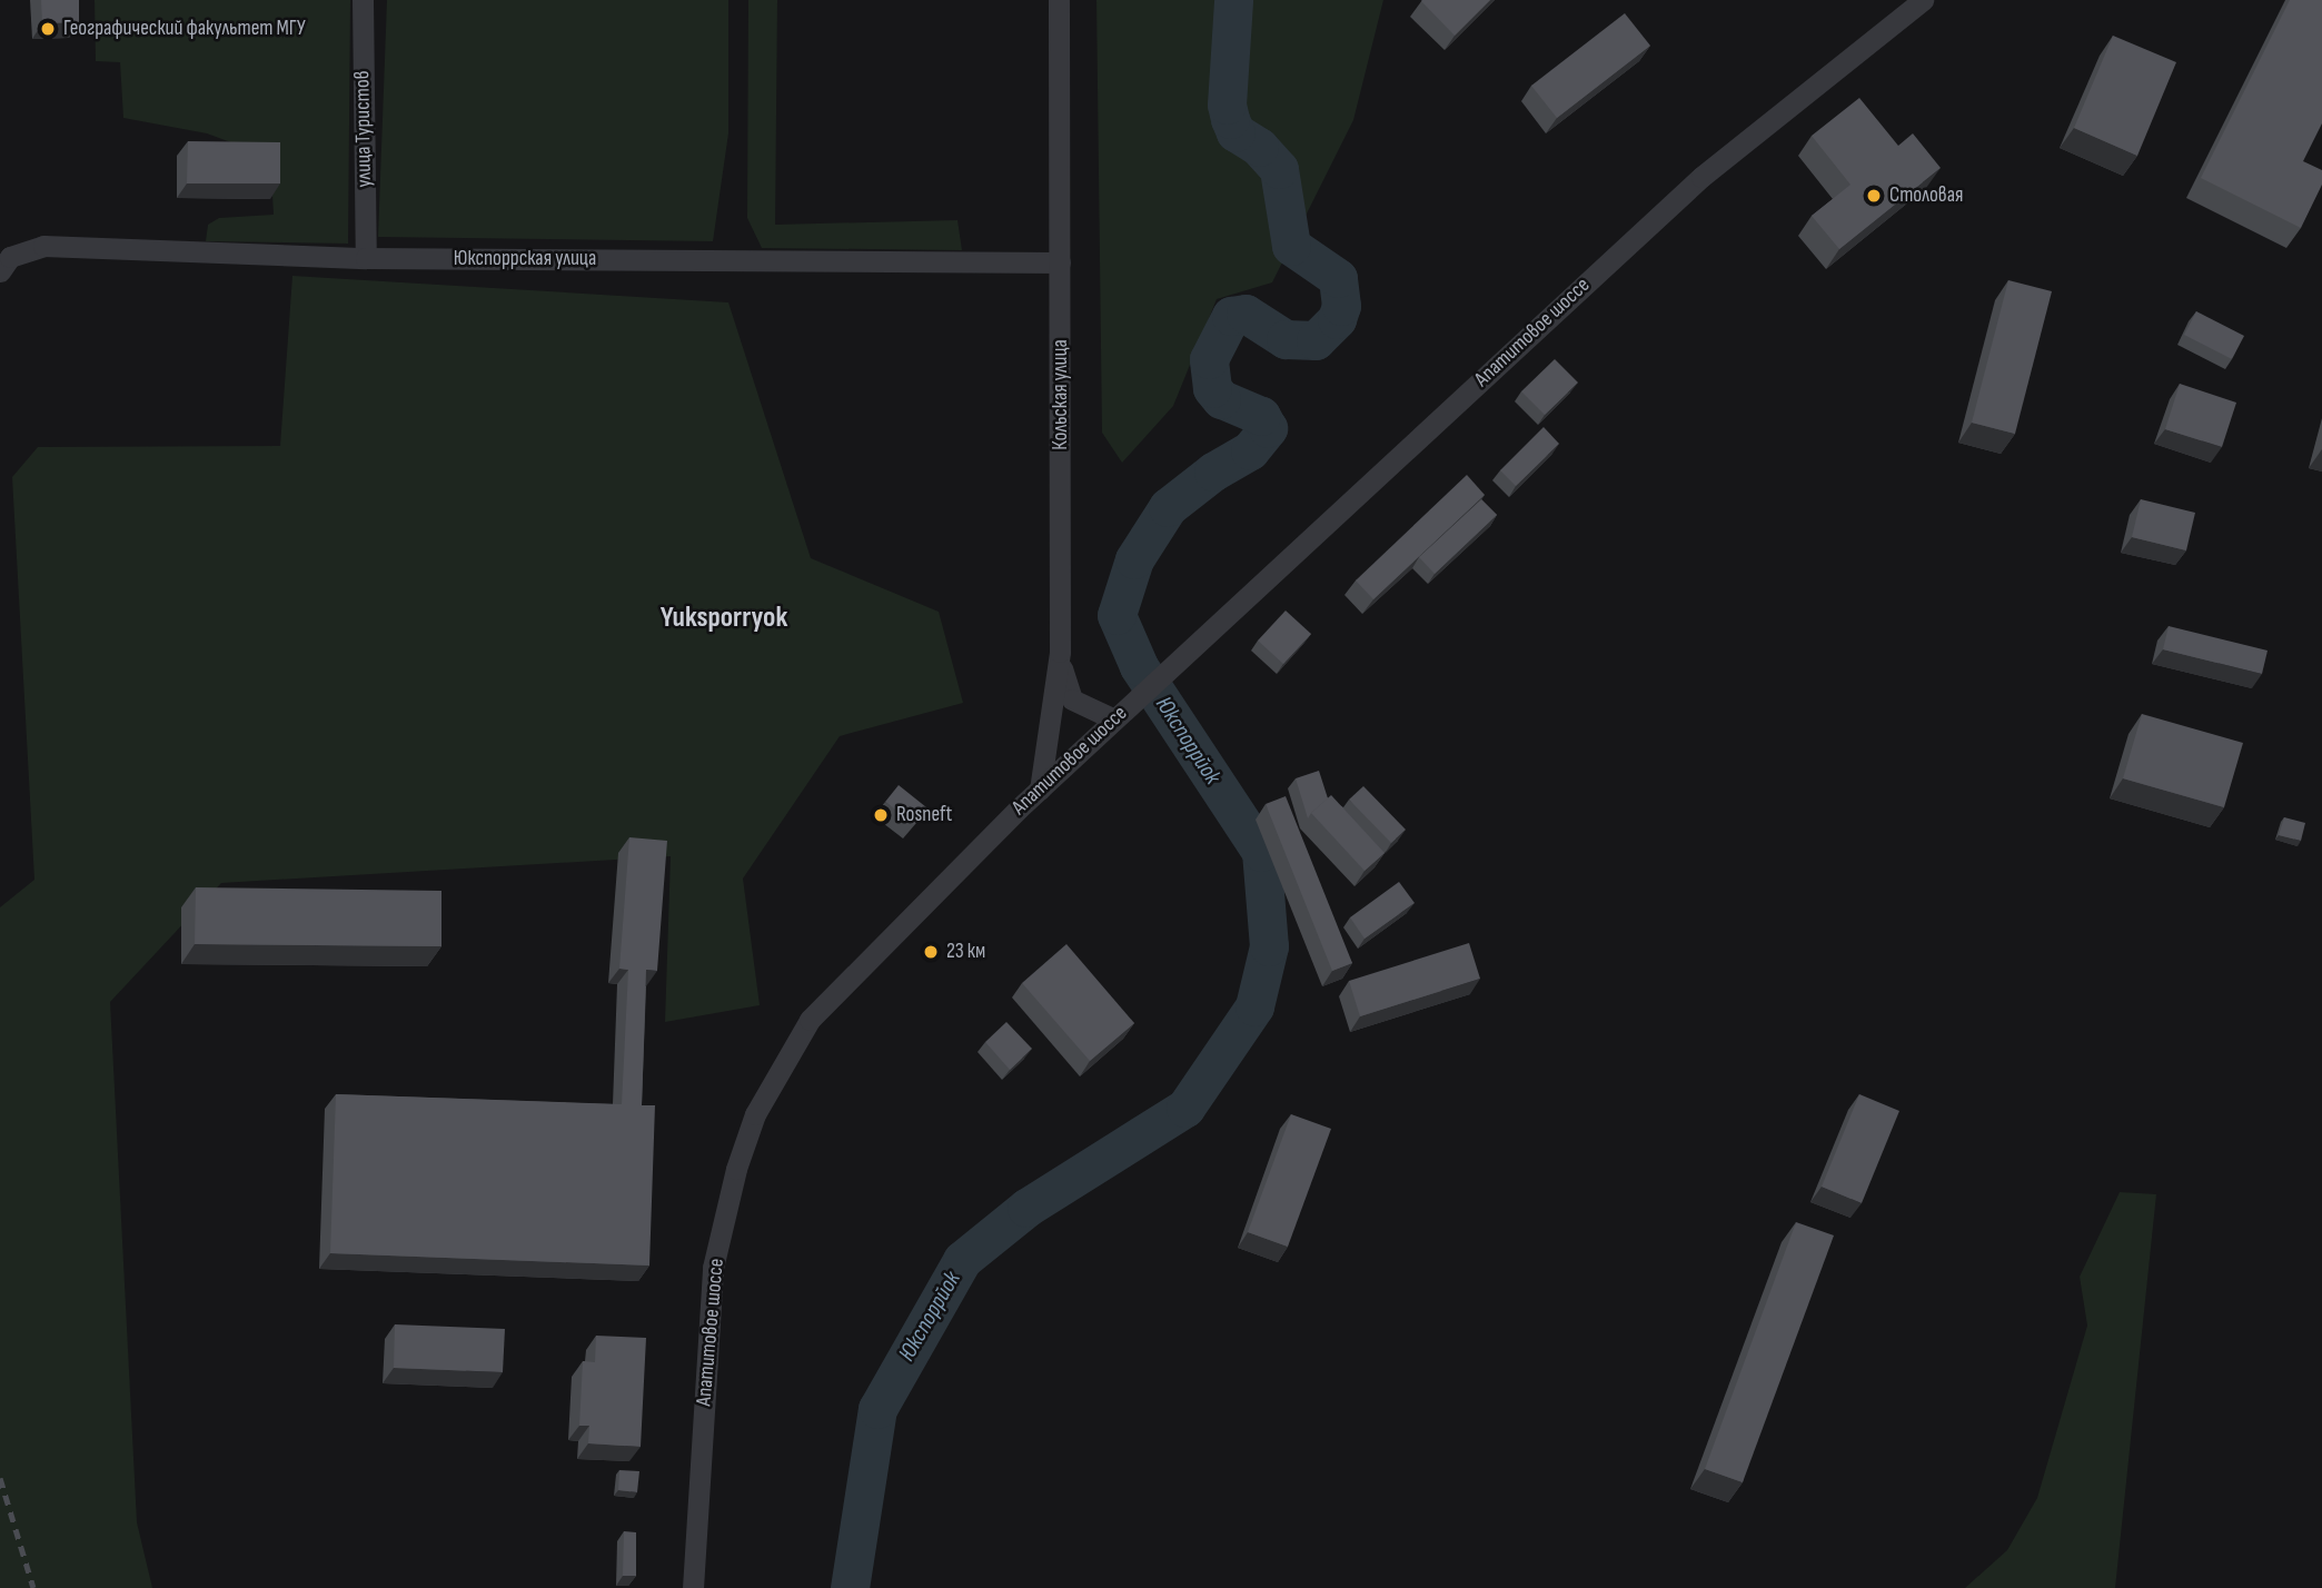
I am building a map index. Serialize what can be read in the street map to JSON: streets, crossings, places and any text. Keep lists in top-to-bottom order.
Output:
{
  "streets": {
    "street": [
      "улица Туристов",
      "Юкспоррская улица",
      "Апатитовое шоссе",
      "Кольская улица"
    ]
  },
  "crossings": [
    ["улица Туристов", "Юкспоррская улица"],
    ["Юкспоррская улица", "Кольская улица"],
    ["Апатитовое шоссе", "Кольская улица"]
  ],
  "districts": ["Yuksporryok"],
  "water": ["Юкспоррйок"],
  "places": [
    "Географический факультет МГУ",
    "Столовая",
    "Rosneft",
    "23 км"
  ]
}
